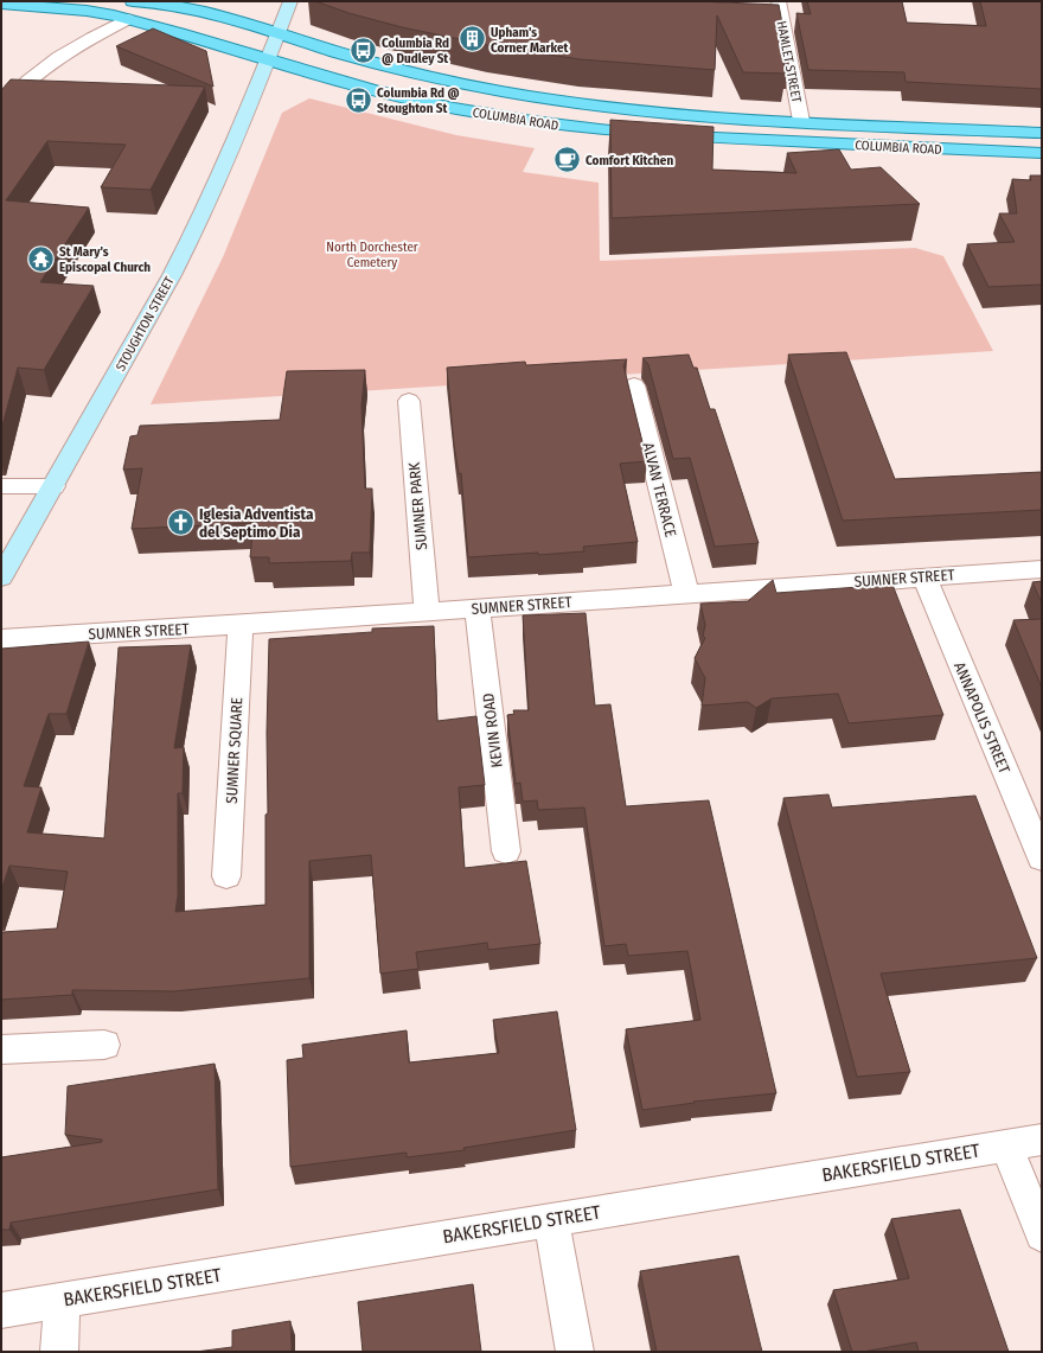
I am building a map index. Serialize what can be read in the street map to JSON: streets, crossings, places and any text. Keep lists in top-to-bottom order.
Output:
{
  "streets": {
    "main road": ["COLUMBIA ROAD", "STOUGHTON STREET"],
    "street": [
      "HAMLET STREET",
      "ALVAN TERRACE",
      "SUMNER PARK",
      "SUMNER STREET",
      "ANNAPOLIS STREET",
      "KEVIN ROAD",
      "SUMNER SQUARE",
      "BAKERSFIELD STREET"
    ]
  },
  "crossings": [
    ["HAMLET STREET", "COLUMBIA ROAD"],
    ["COLUMBIA ROAD", "STOUGHTON STREET"],
    ["ALVAN TERRACE", "SUMNER STREET"],
    ["SUMNER PARK", "SUMNER STREET"],
    ["SUMNER STREET", "ANNAPOLIS STREET"],
    ["SUMNER STREET", "KEVIN ROAD"],
    ["SUMNER STREET", "SUMNER SQUARE"]
  ],
  "parks": ["North Dorchester Cemetery"],
  "places": {
    "building": ["Upham's Corner Market"],
    "bus stop": ["Columbia Rd @ Dudley St", "Columbia Rd @ Stoughton St"],
    "cafe": ["Comfort Kitchen"],
    "temple": ["St Mary's Episcopal Church"],
    "church": ["Iglesia Adventista del Septimo Dia"]
  }
}
